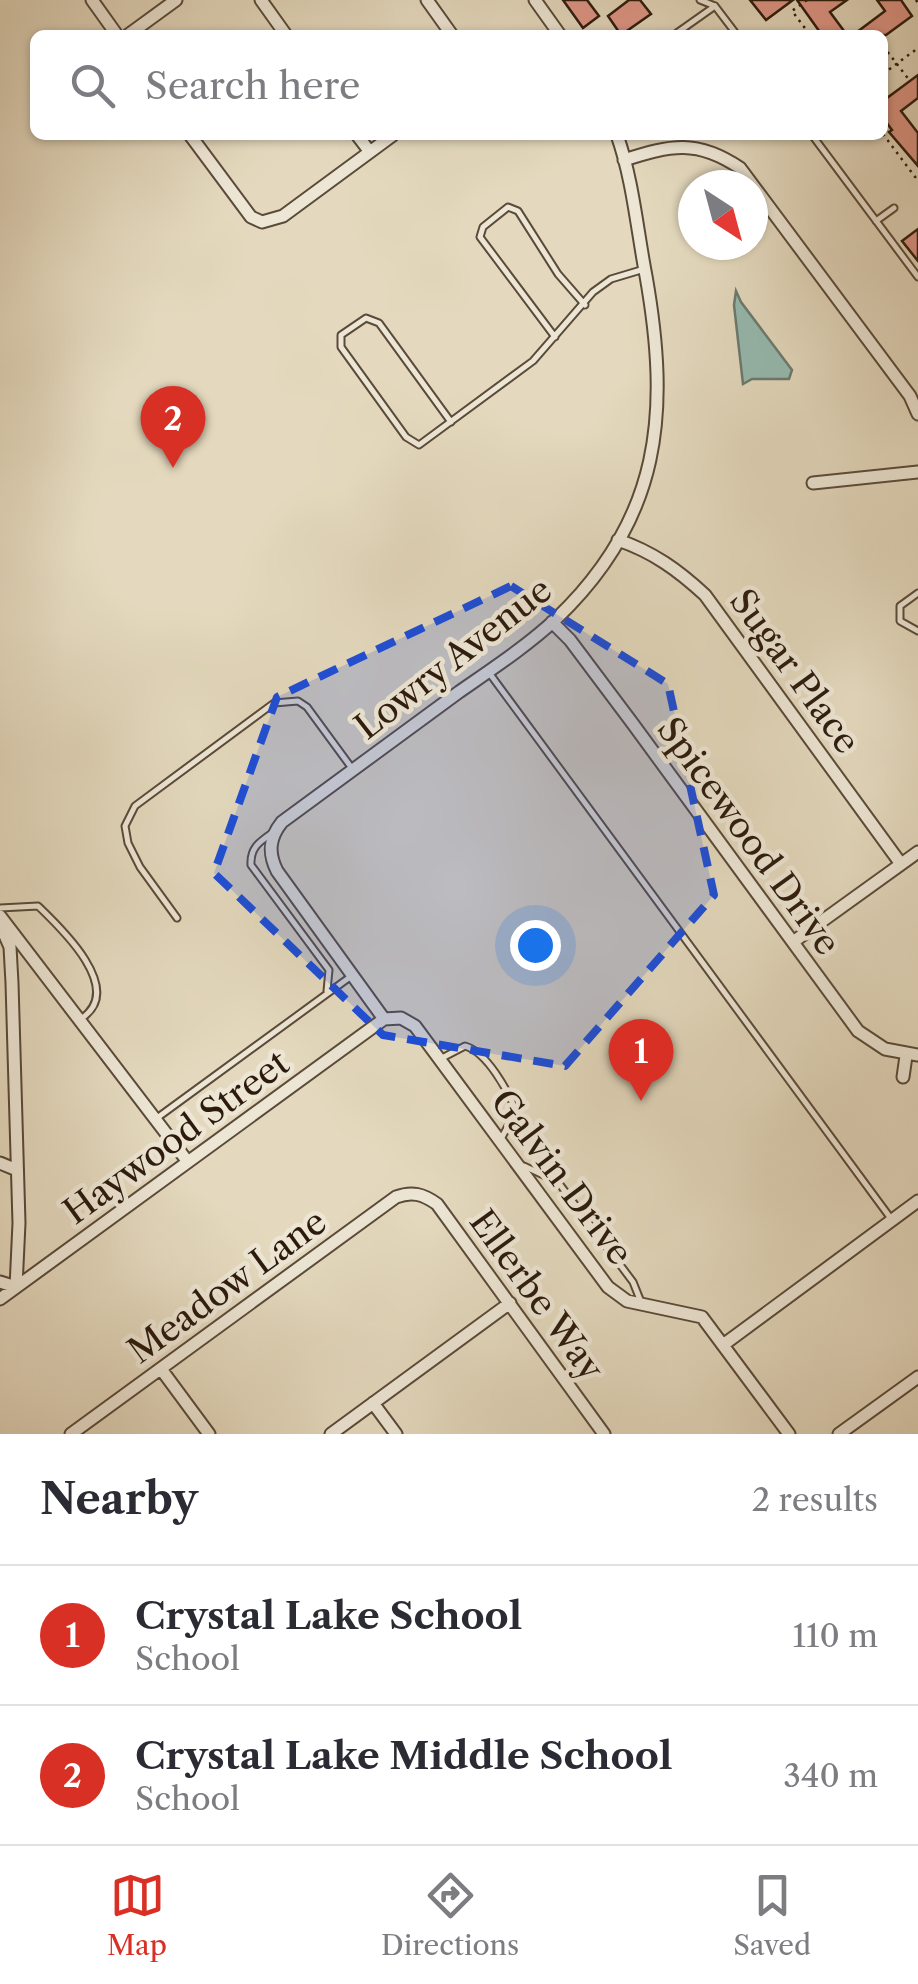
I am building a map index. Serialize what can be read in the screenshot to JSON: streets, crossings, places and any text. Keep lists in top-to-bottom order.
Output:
{
  "streets": {
    "street": [
      "Lowry Avenue",
      "Sugar Place",
      "Spicewood Drive",
      "Haywood Street",
      "Galvin Drive",
      "Meadow Lane",
      "Ellerbe Way"
    ]
  },
  "crossings": [
    ["Lowry Avenue", "Sugar Place"],
    ["Lowry Avenue", "Spicewood Drive"],
    ["Haywood Street", "Galvin Drive"],
    ["Meadow Lane", "Ellerbe Way"]
  ],
  "north": "bottom right",
  "page": {
    "search": "Search here",
    "pins": ["2", "1"],
    "heading": ["Nearby", "2 results"],
    "list": [
      {
        "mark": "1",
        "name": "Crystal Lake School",
        "note": "School",
        "value": "110 m"
      },
      {
        "mark": "2",
        "name": "Crystal Lake Middle School",
        "note": "School",
        "value": "340 m"
      }
    ],
    "nav": ["Map", "Directions", "Saved"]
  }
}
